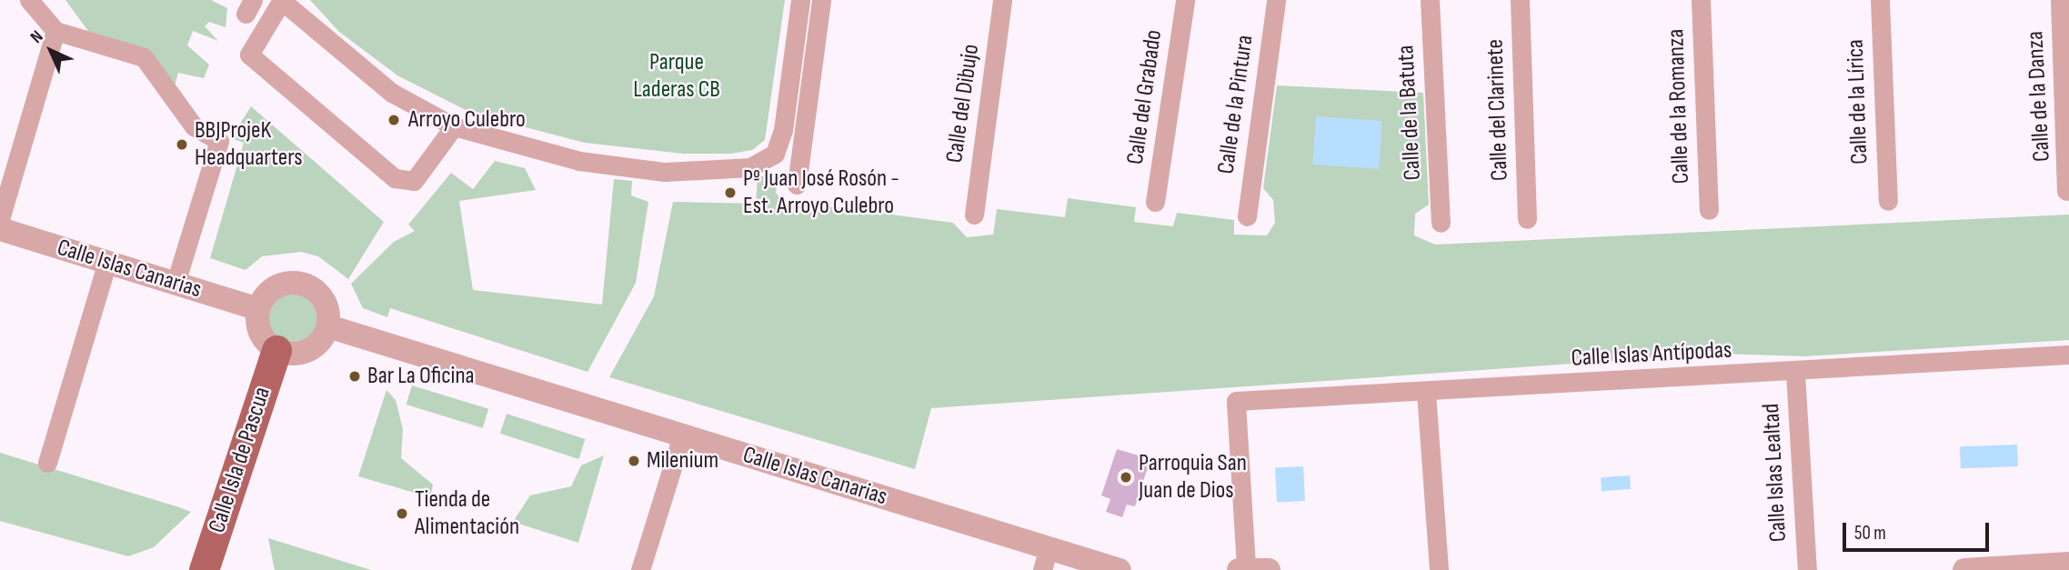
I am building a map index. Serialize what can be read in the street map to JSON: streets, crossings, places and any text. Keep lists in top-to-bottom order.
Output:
{
  "streets": {
    "main road": ["Calle Isla de Pascua"],
    "street": [
      "Calle de la Danza",
      "Calle del Grabado",
      "Calle de la Lírica",
      "Calle del Dibujo",
      "Calle de la Pintura",
      "Calle de la Romanza",
      "Calle del Clarinete",
      "Calle de la Batuta",
      "Calle Islas Canarias",
      "Calle Islas Antípodas",
      "Calle Islas Lealtad"
    ]
  },
  "crossings": [
    ["Calle Islas Canarias", "Calle Isla de Pascua"],
    ["Calle Islas Antípodas", "Calle Islas Lealtad"]
  ],
  "parks": ["Parque Laderas CB"],
  "places": [
    "Arroyo Culebro",
    "BBJProjeK Headquarters",
    "Pº Juan José Rosón - Est. Arroyo Culebro",
    "Bar La Oficina",
    "Milenium",
    "Parroquia San Juan de Dios",
    "Tienda de Alimentación"
  ],
  "scale_bar": "50 m",
  "north": "top left"
}
